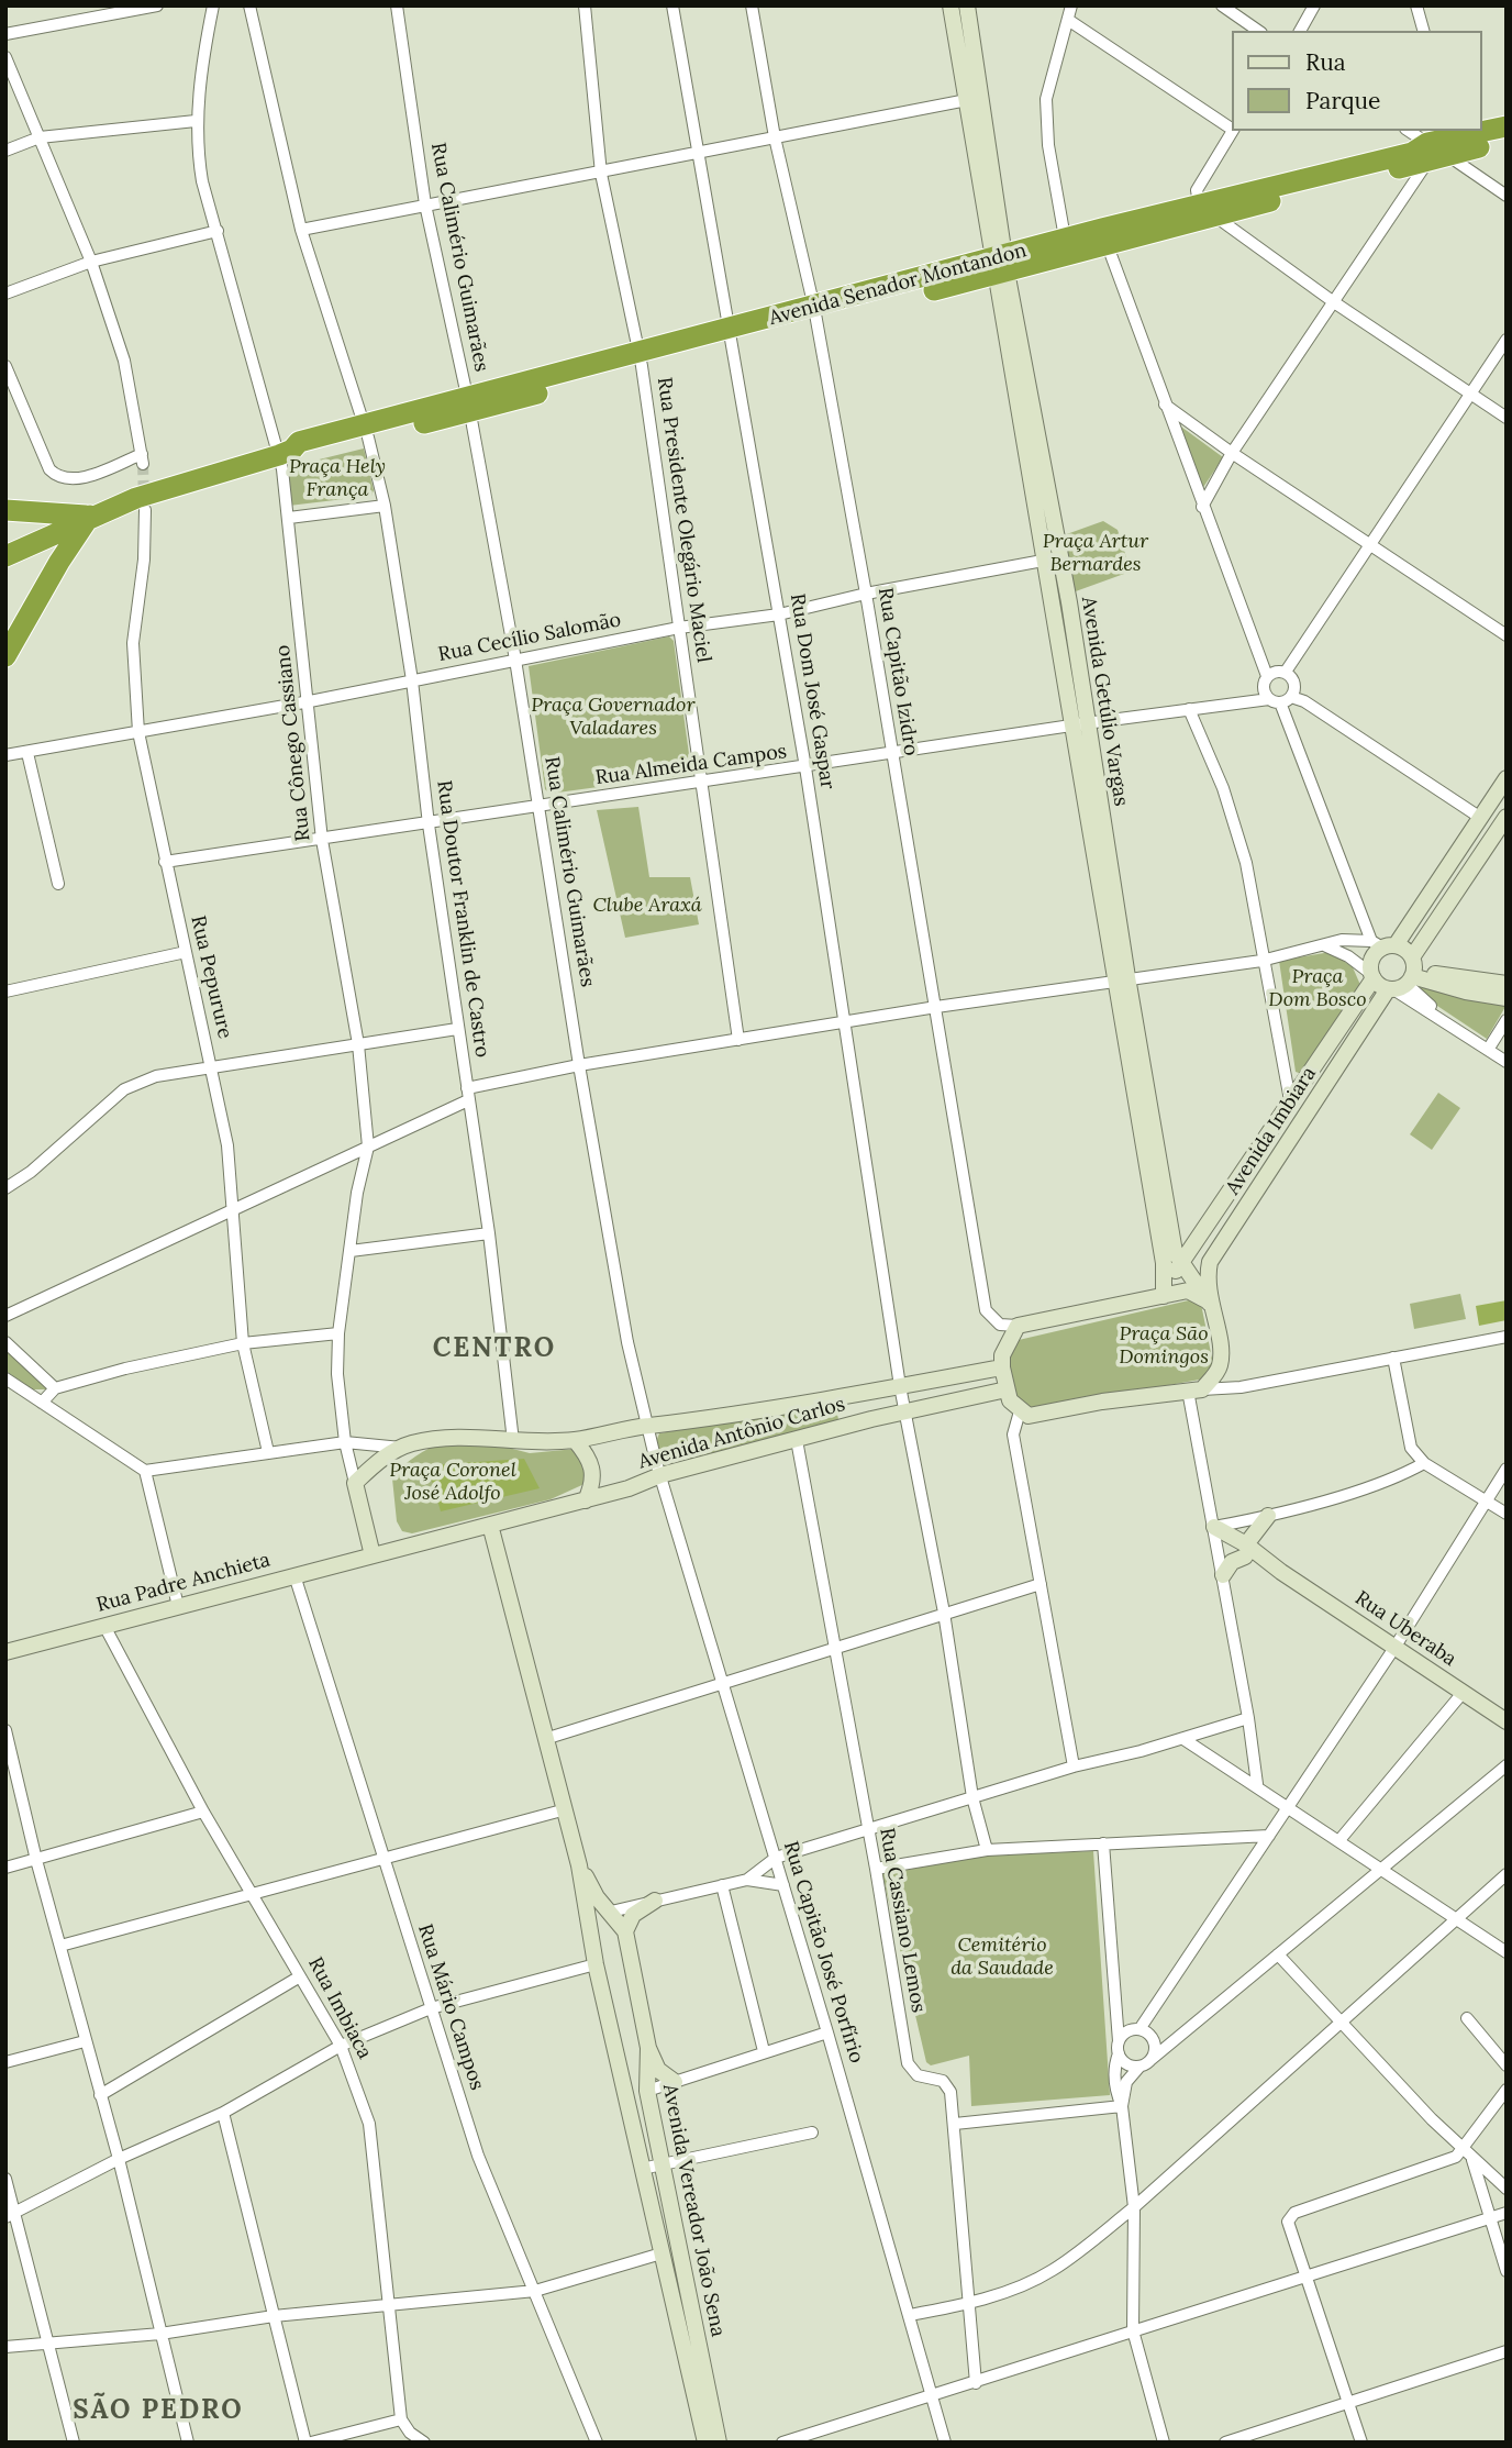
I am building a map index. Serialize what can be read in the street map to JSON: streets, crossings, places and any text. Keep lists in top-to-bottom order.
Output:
{
  "streets": {
    "highway": ["Avenida Senador Montandon"],
    "main road": [
      "Avenida Getúlio Vargas",
      "Avenida Imbiara",
      "Avenida Antônio Carlos",
      "Rua Padre Anchieta",
      "Rua Uberaba",
      "Avenida Vereador João Sena"
    ],
    "street": [
      "Rua Calimério Guimarães",
      "Rua Presidente Olegário Maciel",
      "Rua Cecílio Salomão",
      "Rua Capitão Izidro",
      "Rua Dom José Gaspar",
      "Rua Cônego Cassiano",
      "Rua Almeida Campos",
      "Rua Doutor Franklin de Castro",
      "Rua Pepurure",
      "Rua Cassiano Lemos",
      "Rua Capitão José Porfírio",
      "Rua Mário Campos",
      "Rua Imbiaca"
    ]
  },
  "crossings": [
    ["Rua Calimério Guimarães", "Avenida Senador Montandon"],
    ["Rua Calimério Guimarães", "Rua Cecílio Salomão"],
    ["Rua Calimério Guimarães", "Rua Almeida Campos"],
    ["Rua Calimério Guimarães", "Avenida Antônio Carlos"],
    ["Rua Calimério Guimarães", "Rua Capitão José Porfírio"],
    ["Avenida Senador Montandon", "Rua Presidente Olegário Maciel"],
    ["Avenida Senador Montandon", "Rua Capitão Izidro"],
    ["Avenida Senador Montandon", "Rua Dom José Gaspar"],
    ["Avenida Senador Montandon", "Avenida Getúlio Vargas"],
    ["Avenida Senador Montandon", "Rua Cônego Cassiano"],
    ["Avenida Senador Montandon", "Rua Doutor Franklin de Castro"],
    ["Rua Presidente Olegário Maciel", "Rua Cecílio Salomão"],
    ["Rua Presidente Olegário Maciel", "Rua Almeida Campos"],
    ["Rua Cecílio Salomão", "Rua Capitão Izidro"],
    ["Rua Cecílio Salomão", "Rua Dom José Gaspar"],
    ["Rua Cecílio Salomão", "Avenida Getúlio Vargas"],
    ["Rua Cecílio Salomão", "Rua Cônego Cassiano"],
    ["Rua Cecílio Salomão", "Rua Doutor Franklin de Castro"],
    ["Rua Cecílio Salomão", "Rua Pepurure"],
    ["Rua Capitão Izidro", "Rua Almeida Campos"],
    ["Rua Dom José Gaspar", "Rua Almeida Campos"],
    ["Rua Dom José Gaspar", "Avenida Antônio Carlos"],
    ["Avenida Getúlio Vargas", "Rua Almeida Campos"],
    ["Avenida Getúlio Vargas", "Avenida Imbiara"],
    ["Rua Cônego Cassiano", "Rua Almeida Campos"],
    ["Rua Almeida Campos", "Rua Doutor Franklin de Castro"],
    ["Rua Almeida Campos", "Rua Pepurure"],
    ["Rua Doutor Franklin de Castro", "Avenida Antônio Carlos"],
    ["Avenida Antônio Carlos", "Rua Cassiano Lemos"],
    ["Avenida Antônio Carlos", "Rua Capitão José Porfírio"],
    ["Avenida Antônio Carlos", "Avenida Vereador João Sena"],
    ["Rua Padre Anchieta", "Rua Mário Campos"],
    ["Rua Padre Anchieta", "Rua Imbiaca"]
  ],
  "districts": ["CENTRO", "SÃO PEDRO"],
  "parks": [
    "Praça Hely França",
    "Praça Artur Bernardes",
    "Praça Governador Valadares",
    "Clube Araxá",
    "Praça Dom Bosco",
    "Praça São Domingos",
    "Praça Coronel José Adolfo",
    "Cemitério da Saudade"
  ],
  "legend": ["Rua", "Parque"]
}
